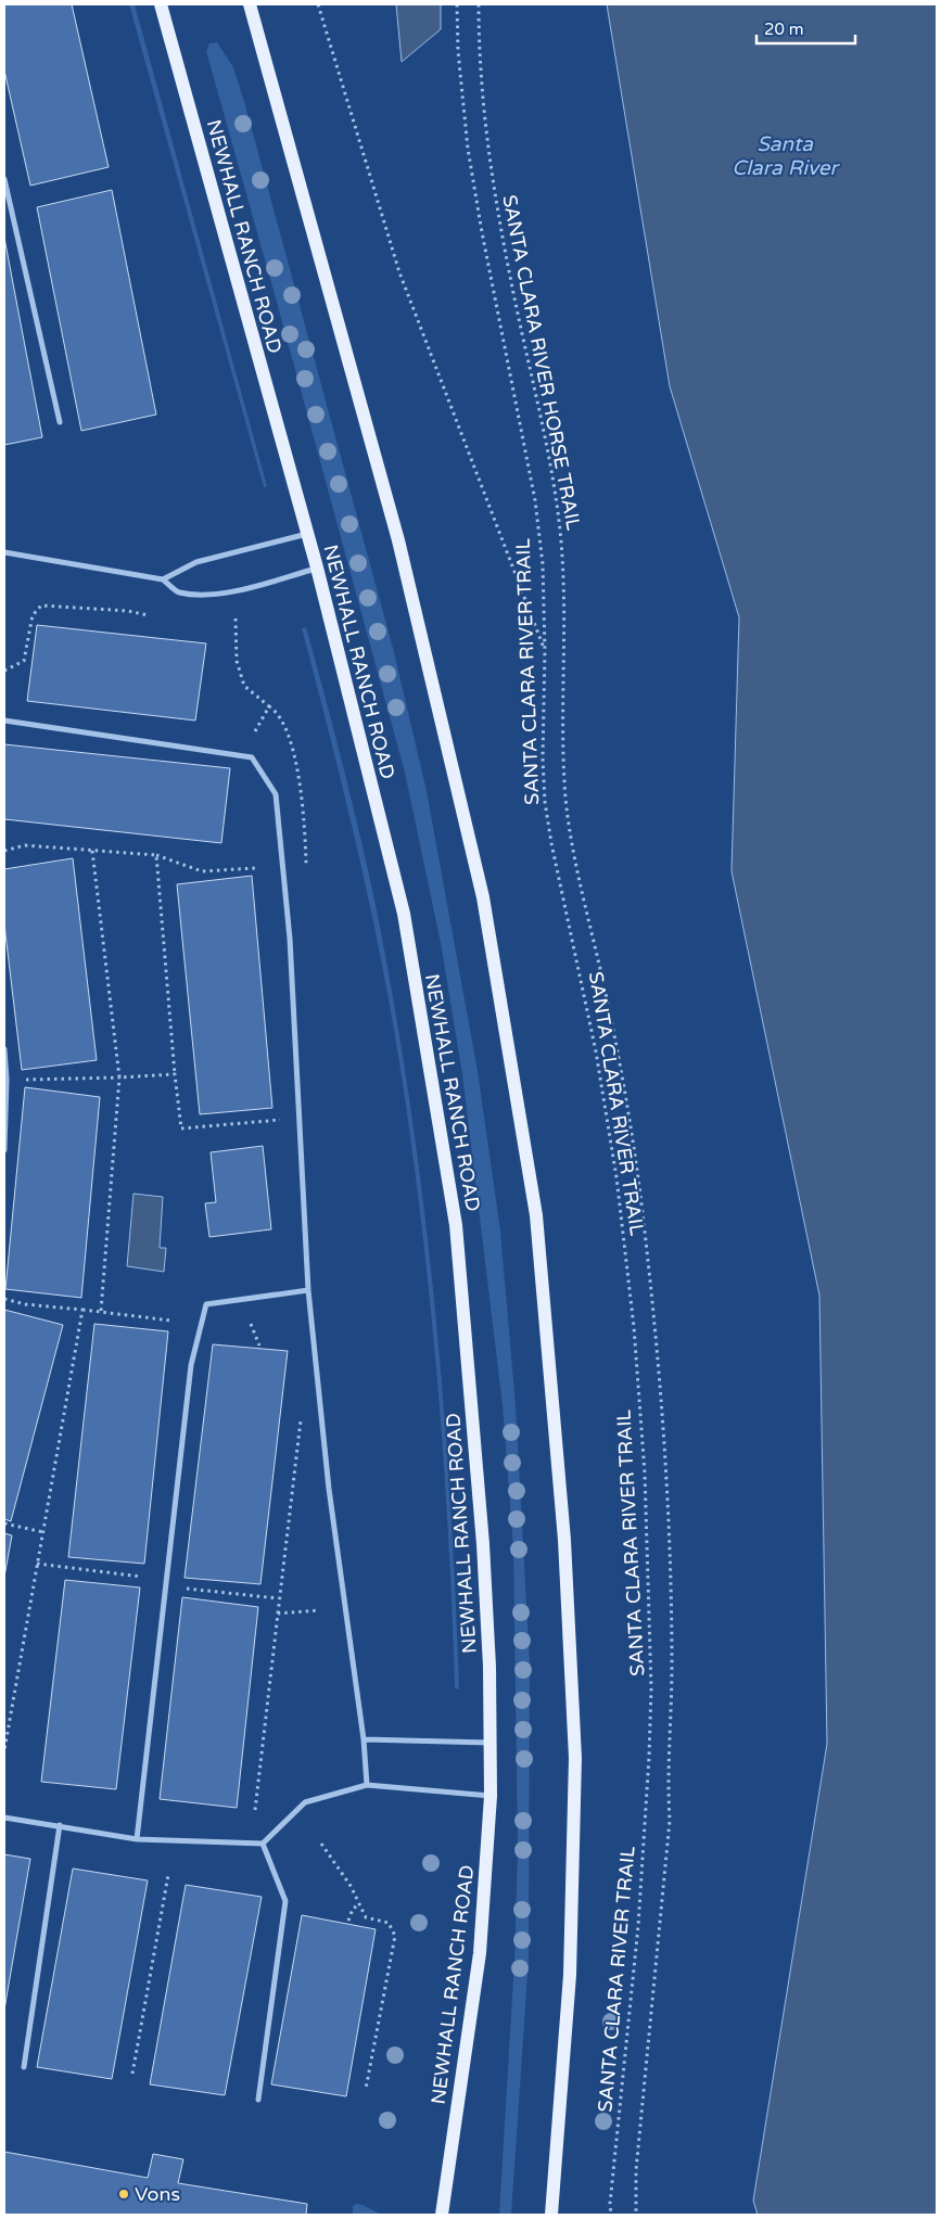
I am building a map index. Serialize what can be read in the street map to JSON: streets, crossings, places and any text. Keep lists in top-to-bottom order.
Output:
{
  "streets": {
    "main road": ["NEWHALL RANCH ROAD"],
    "path": ["SANTA CLARA RIVER HORSE TRAIL", "SANTA CLARA RIVER TRAIL"]
  },
  "water": ["Santa Clara River"],
  "places": ["Vons"],
  "scale_bar": "20 m"
}
